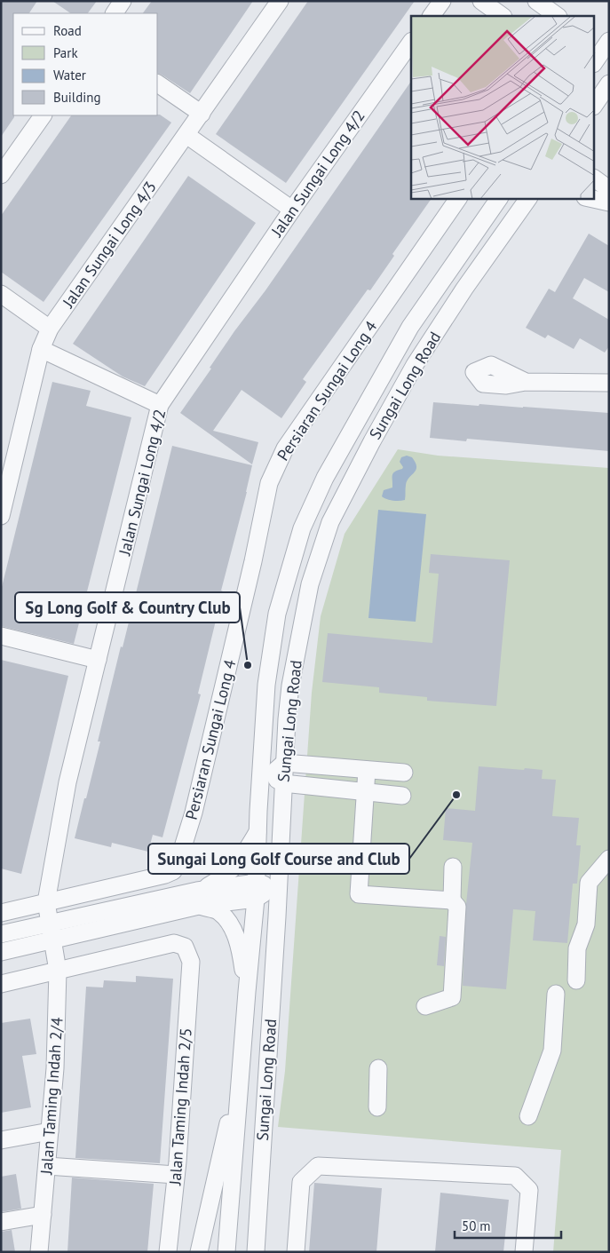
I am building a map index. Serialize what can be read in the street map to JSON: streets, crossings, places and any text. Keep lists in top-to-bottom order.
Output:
{
  "streets": {
    "street": [
      "Jalan Sungai Long 4/2",
      "Jalan Sungai Long 4/3",
      "Sungai Long Road",
      "Persiaran Sungai Long 4",
      "Jalan Taming Indah 2/4",
      "Jalan Taming Indah 2/5"
    ]
  },
  "crossings": [
    ["Jalan Sungai Long 4/2", "Persiaran Sungai Long 4"],
    ["Jalan Sungai Long 4/2", "Jalan Taming Indah 2/4"],
    ["Jalan Taming Indah 2/4", "Jalan Taming Indah 2/5"]
  ],
  "places": ["Sg Long Golf & Country Club", "Sungai Long Golf Course and Club"],
  "legend": [
    "Road",
    "Park",
    "Water",
    "Building"
  ],
  "scale_bar": "50 m"
}
